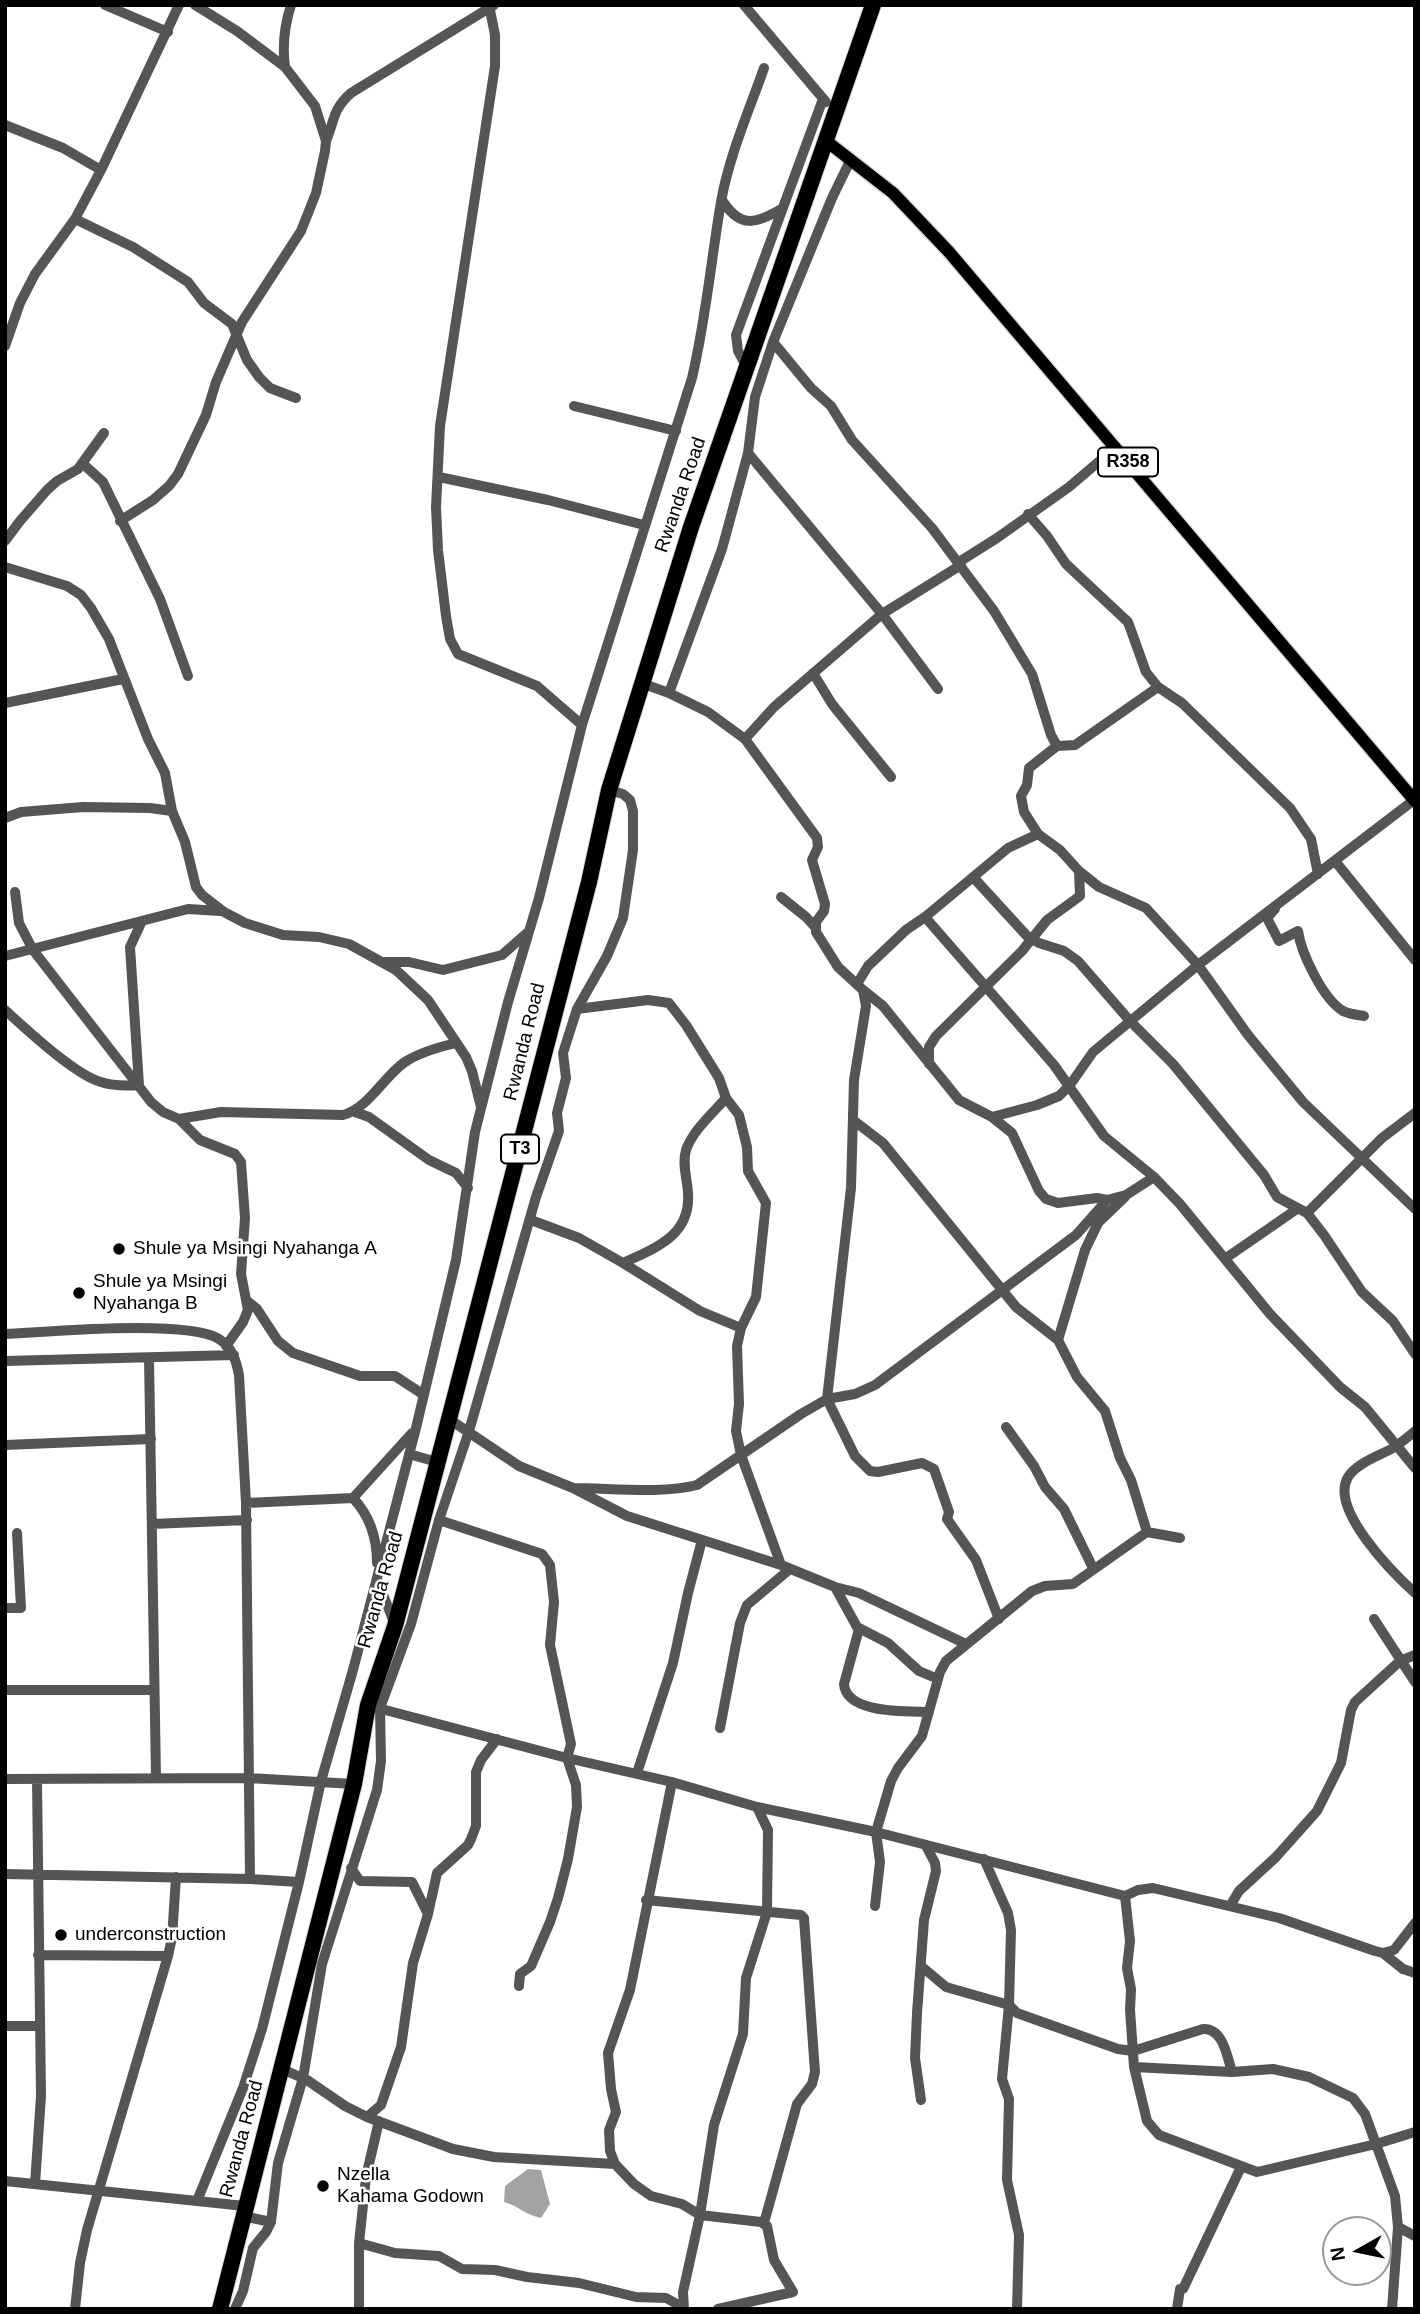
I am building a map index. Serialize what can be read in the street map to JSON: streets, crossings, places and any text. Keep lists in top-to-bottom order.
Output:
{
  "streets": {
    "highway": ["Rwanda Road", "T3"],
    "main road": ["R358"]
  },
  "crossings": [
    ["R358", "Rwanda Road"]
  ],
  "places": [
    "Shule ya Msingi Nyahanga A",
    "Shule ya Msingi Nyahanga B",
    "underconstruction",
    "Nzella Kahama Godown"
  ],
  "north": "left"
}
